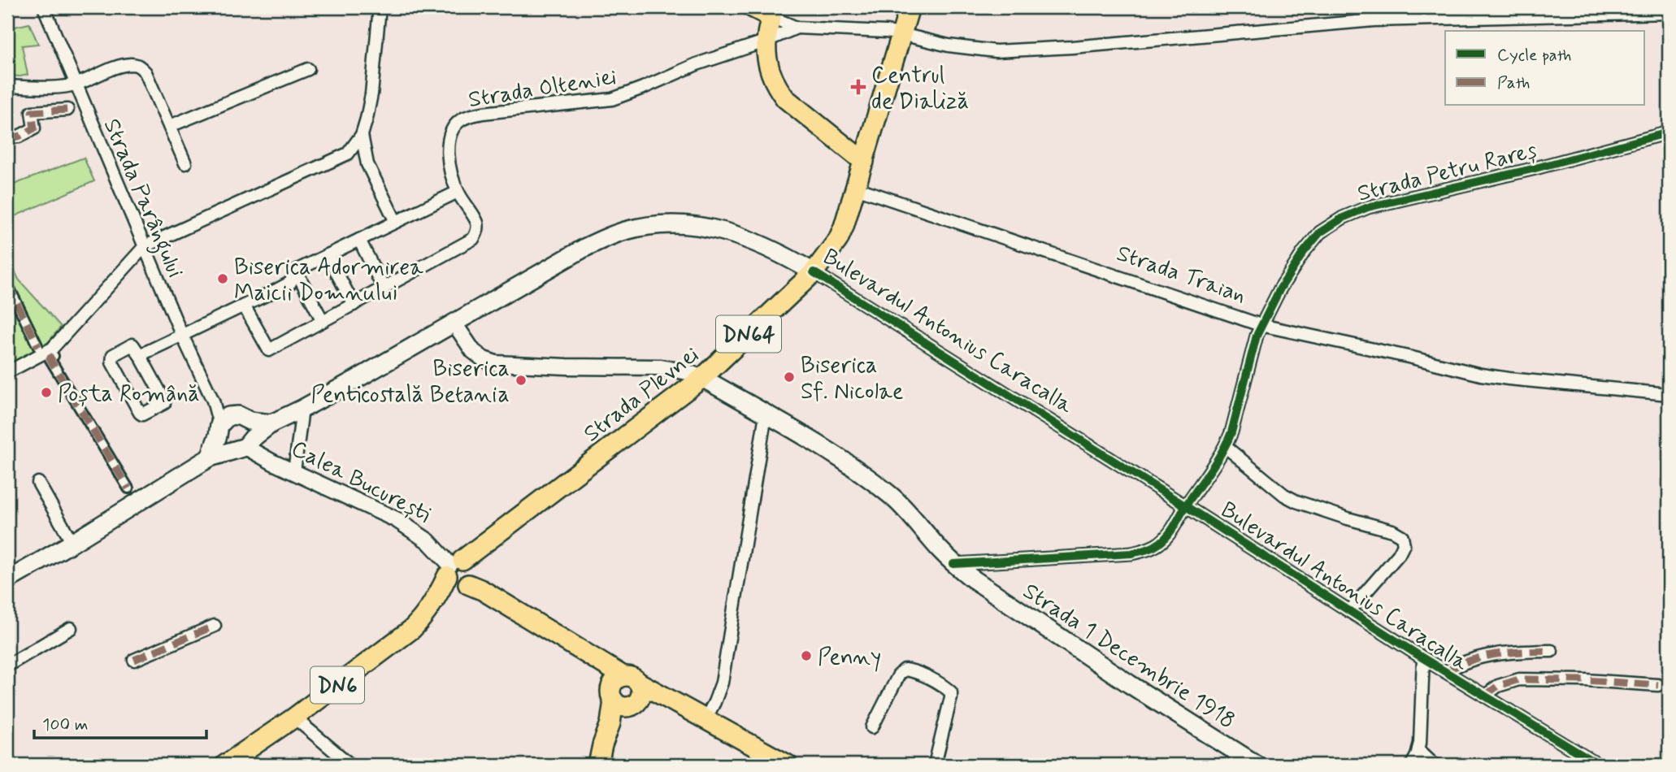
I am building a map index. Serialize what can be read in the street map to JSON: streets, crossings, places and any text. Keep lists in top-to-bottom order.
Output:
{
  "streets": {
    "main road": [
      "Bulevardul Antonius Caracalla",
      "DN64",
      "Strada Plevnei",
      "Calea București",
      "Strada 1 Decembrie 1918",
      "DN6"
    ],
    "street": [
      "Strada Olteniei",
      "Strada Petru Rareș",
      "Strada Parângului",
      "Strada Traian"
    ]
  },
  "crossings": [
    ["Strada Petru Rareș", "Strada Traian"],
    ["Strada Petru Rareș", "Bulevardul Antonius Caracalla"],
    ["Strada Petru Rareș", "Strada 1 Decembrie 1918"],
    ["Strada Parângului", "Bulevardul Antonius Caracalla"],
    ["Strada Traian", "Strada Plevnei"],
    ["Bulevardul Antonius Caracalla", "Strada Plevnei"],
    ["Bulevardul Antonius Caracalla", "Calea București"],
    ["Bulevardul Antonius Caracalla", "Strada 1 Decembrie 1918"],
    ["Strada Plevnei", "Calea București"],
    ["Strada Plevnei", "Strada 1 Decembrie 1918"],
    ["Strada Plevnei", "DN6"],
    ["Calea București", "DN6"]
  ],
  "places": {
    "health": ["Centrul de Dializă"],
    "other": [
      "Biserica Adormirea Maicii Domnului",
      "Biserica Sf. Nicolae",
      "Biserica Penticostală Betania",
      "Poșta Română",
      "Penny"
    ]
  },
  "legend": ["Cycle path", "Path"],
  "scale_bar": "100 m"
}
